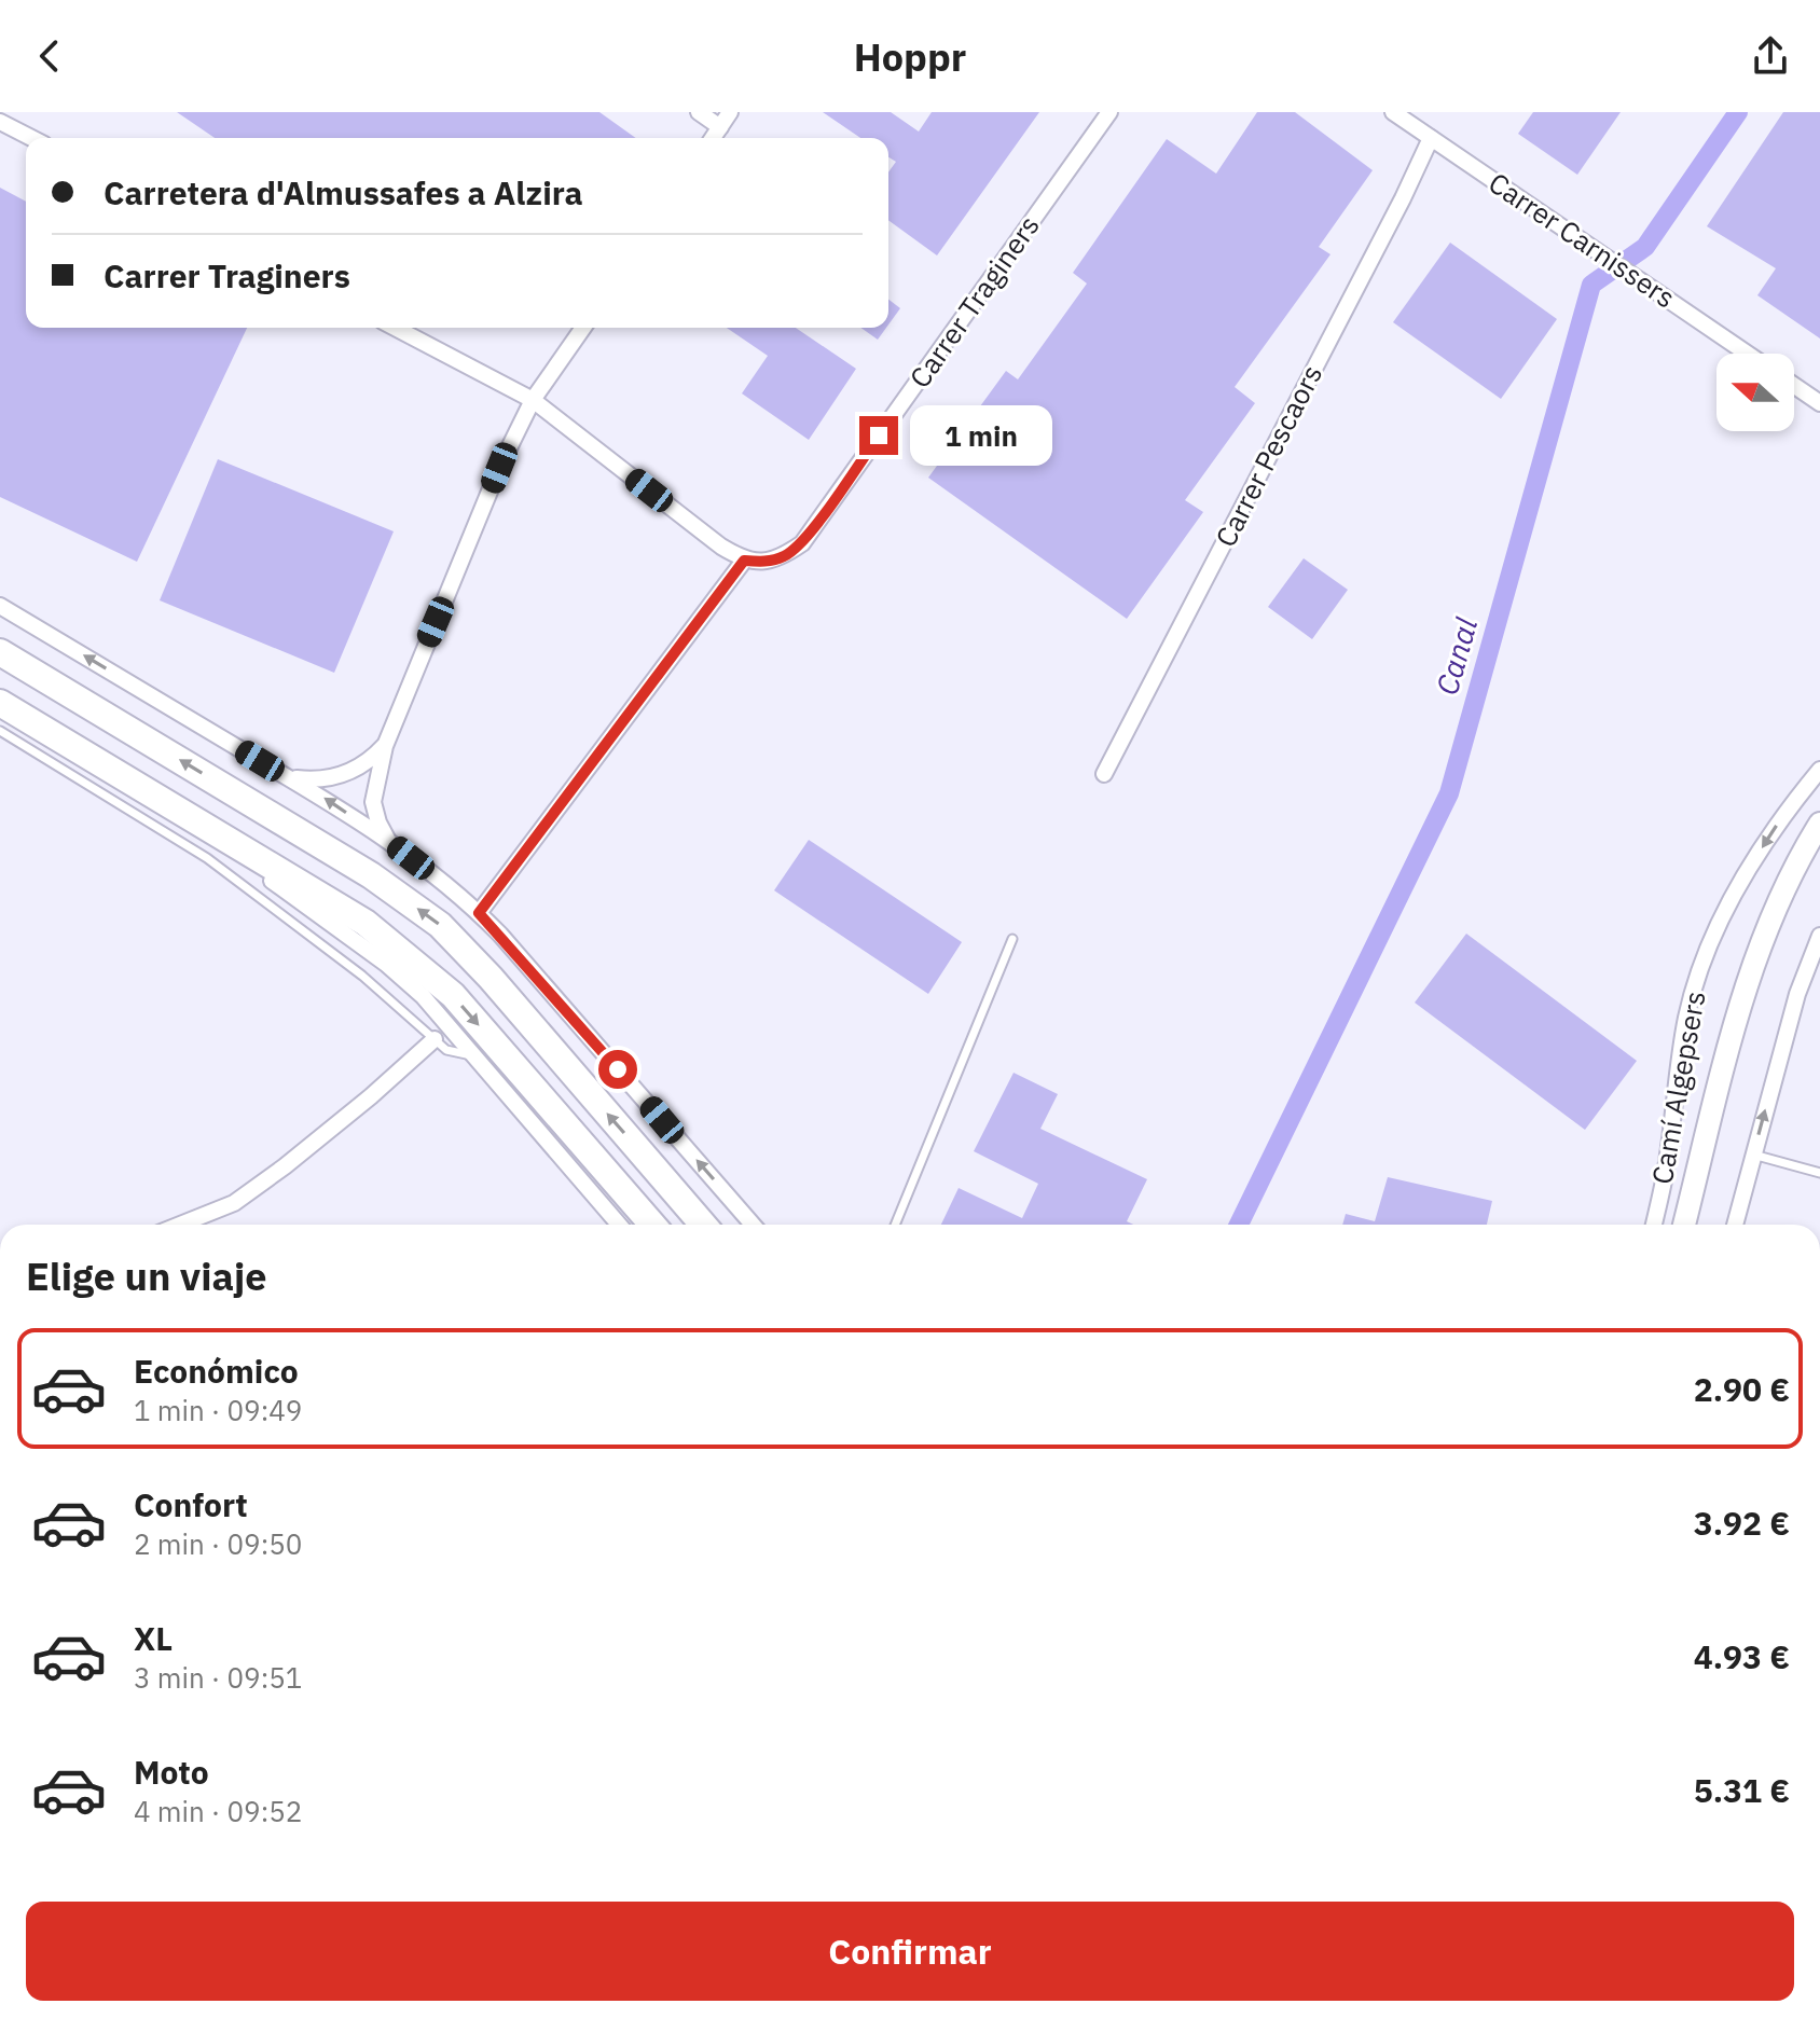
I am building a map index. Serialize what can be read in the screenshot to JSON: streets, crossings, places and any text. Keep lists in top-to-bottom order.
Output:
{
  "streets": {
    "street": [
      "Carrer Carnissers",
      "Carrer Traginers",
      "Carrer Pescaors",
      "Camí Algepsers"
    ]
  },
  "crossings": [
    ["Carrer Carnissers", "Carrer Pescaors"]
  ],
  "water": ["Canal"],
  "north": "left",
  "page": {
    "header": "Hoppr",
    "banner": ["Carretera d'Almussafes a Alzira", "Carrer Traginers"],
    "bubble": "1 min",
    "heading": "Elige un viaje",
    "list": [
      {
        "name": "Económico",
        "note": "1 min · 09:49",
        "value": "2.90 €"
      },
      {
        "name": "Confort",
        "note": "2 min · 09:50",
        "value": "3.92 €"
      },
      {
        "name": "XL",
        "note": "3 min · 09:51",
        "value": "4.93 €"
      },
      {
        "name": "Moto",
        "note": "4 min · 09:52",
        "value": "5.31 €"
      }
    ],
    "buttons": "Confirmar"
  }
}
